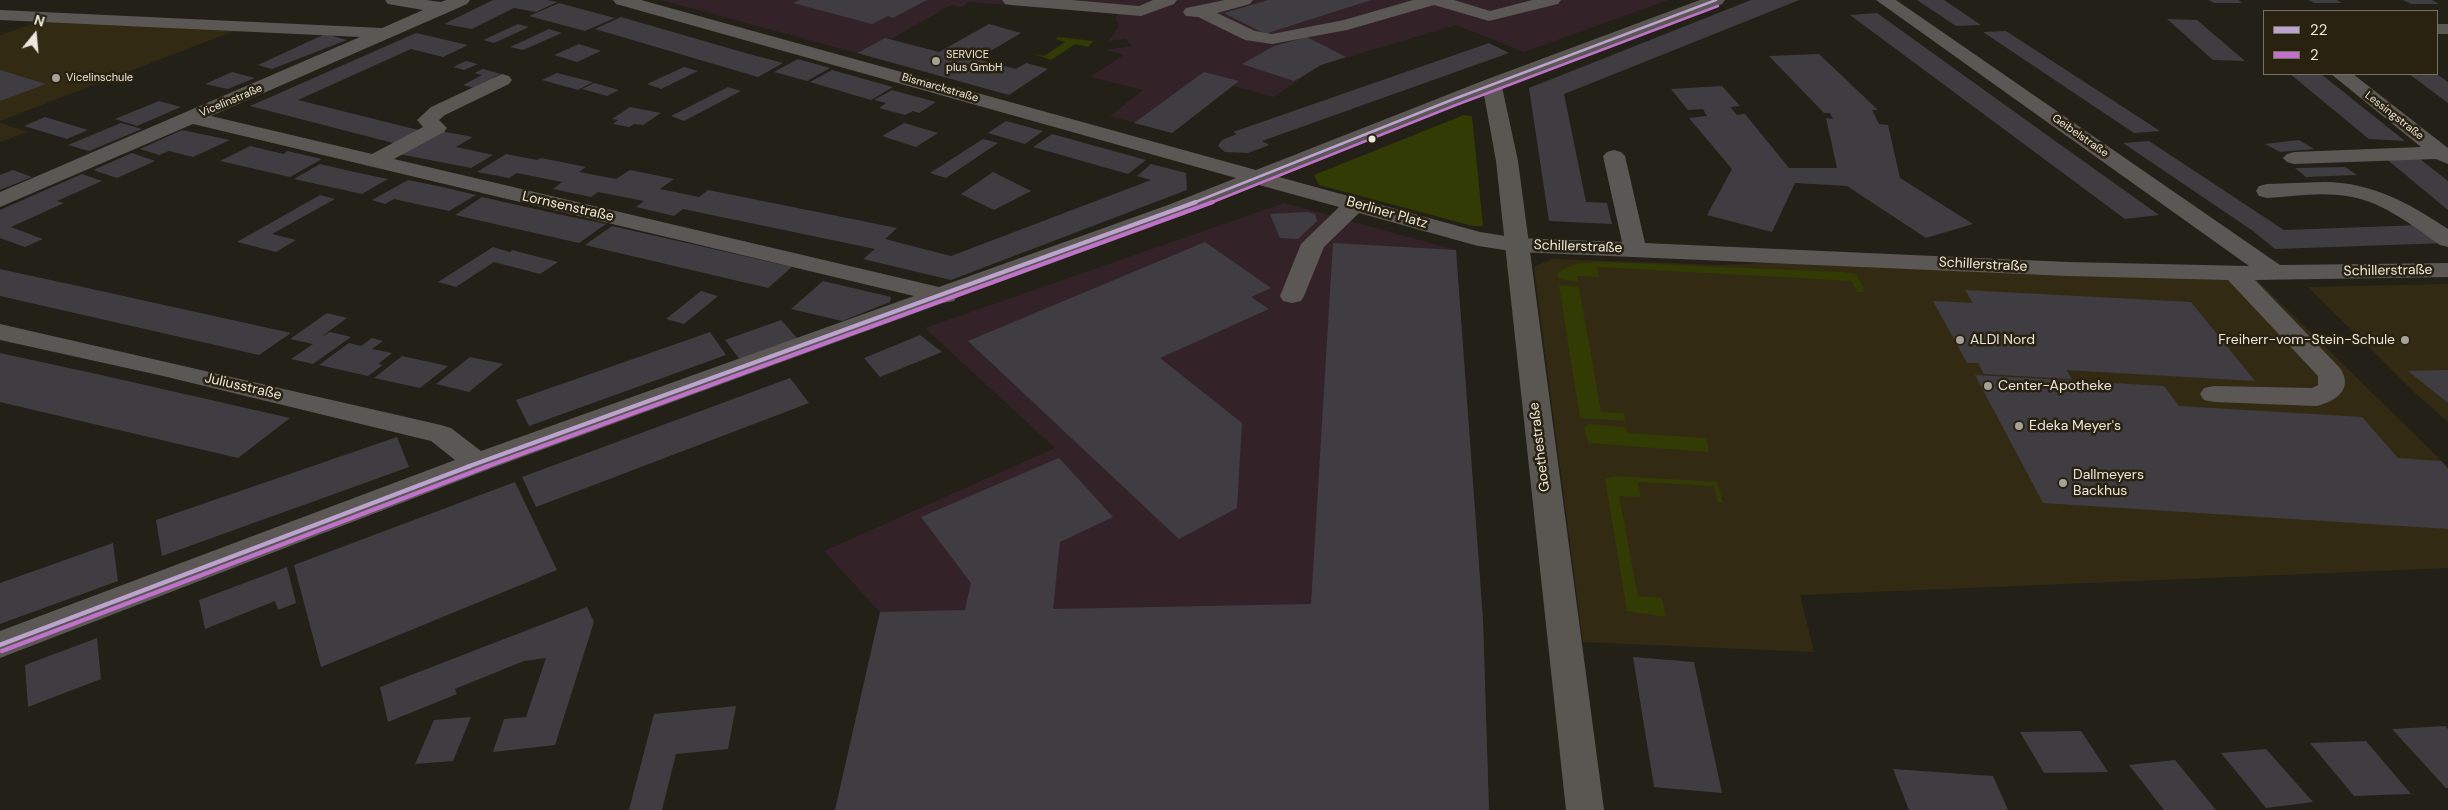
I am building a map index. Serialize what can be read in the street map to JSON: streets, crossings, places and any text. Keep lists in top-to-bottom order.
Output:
{
  "streets": {
    "main road": ["Goethestraße"],
    "street": [
      "Bismarckstraße",
      "Vicelinstraße",
      "Lessingstraße",
      "Geibelstraße",
      "Lornsenstraße",
      "Berliner Platz",
      "Schillerstraße",
      "Juliusstraße"
    ]
  },
  "crossings": [
    ["Bismarckstraße", "Berliner Platz"],
    ["Vicelinstraße", "Lornsenstraße"],
    ["Geibelstraße", "Schillerstraße"],
    ["Berliner Platz", "Schillerstraße"],
    ["Berliner Platz", "Goethestraße"],
    ["Schillerstraße", "Goethestraße"]
  ],
  "places": [
    "SERVICE plus GmbH",
    "Vicelinschule",
    "ALDI Nord",
    "Freiherr-vom-Stein-Schule",
    "Center-Apotheke",
    "Edeka Meyer's",
    "Dallmeyers Backhus"
  ],
  "lines": ["transit line 22", "transit line 2"],
  "legend": ["22", "2"],
  "north": "top"
}
